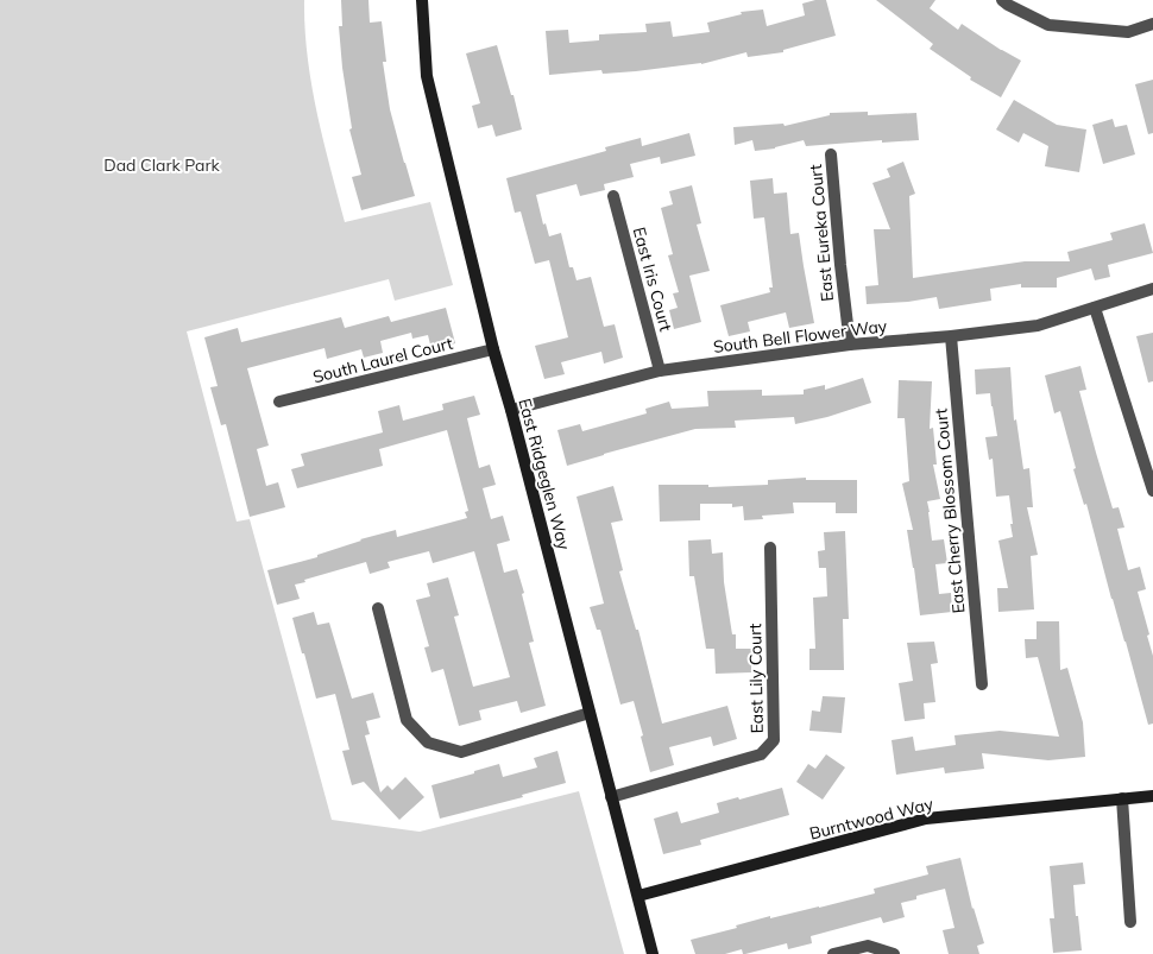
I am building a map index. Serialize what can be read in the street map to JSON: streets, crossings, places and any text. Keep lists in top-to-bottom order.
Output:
{
  "streets": {
    "street": [
      "East Eureka Court",
      "East Iris Court",
      "South Bell Flower Way",
      "South Laurel Court",
      "East Ridgeglen Way",
      "East Cherry Blossom Court",
      "East Lily Court",
      "Burntwood Way"
    ]
  },
  "crossings": [
    ["East Eureka Court", "South Bell Flower Way"],
    ["East Iris Court", "South Bell Flower Way"],
    ["South Bell Flower Way", "East Ridgeglen Way"],
    ["South Bell Flower Way", "East Cherry Blossom Court"],
    ["South Laurel Court", "East Ridgeglen Way"],
    ["East Ridgeglen Way", "East Lily Court"],
    ["East Ridgeglen Way", "Burntwood Way"]
  ],
  "parks": ["Dad Clark Park"]
}
